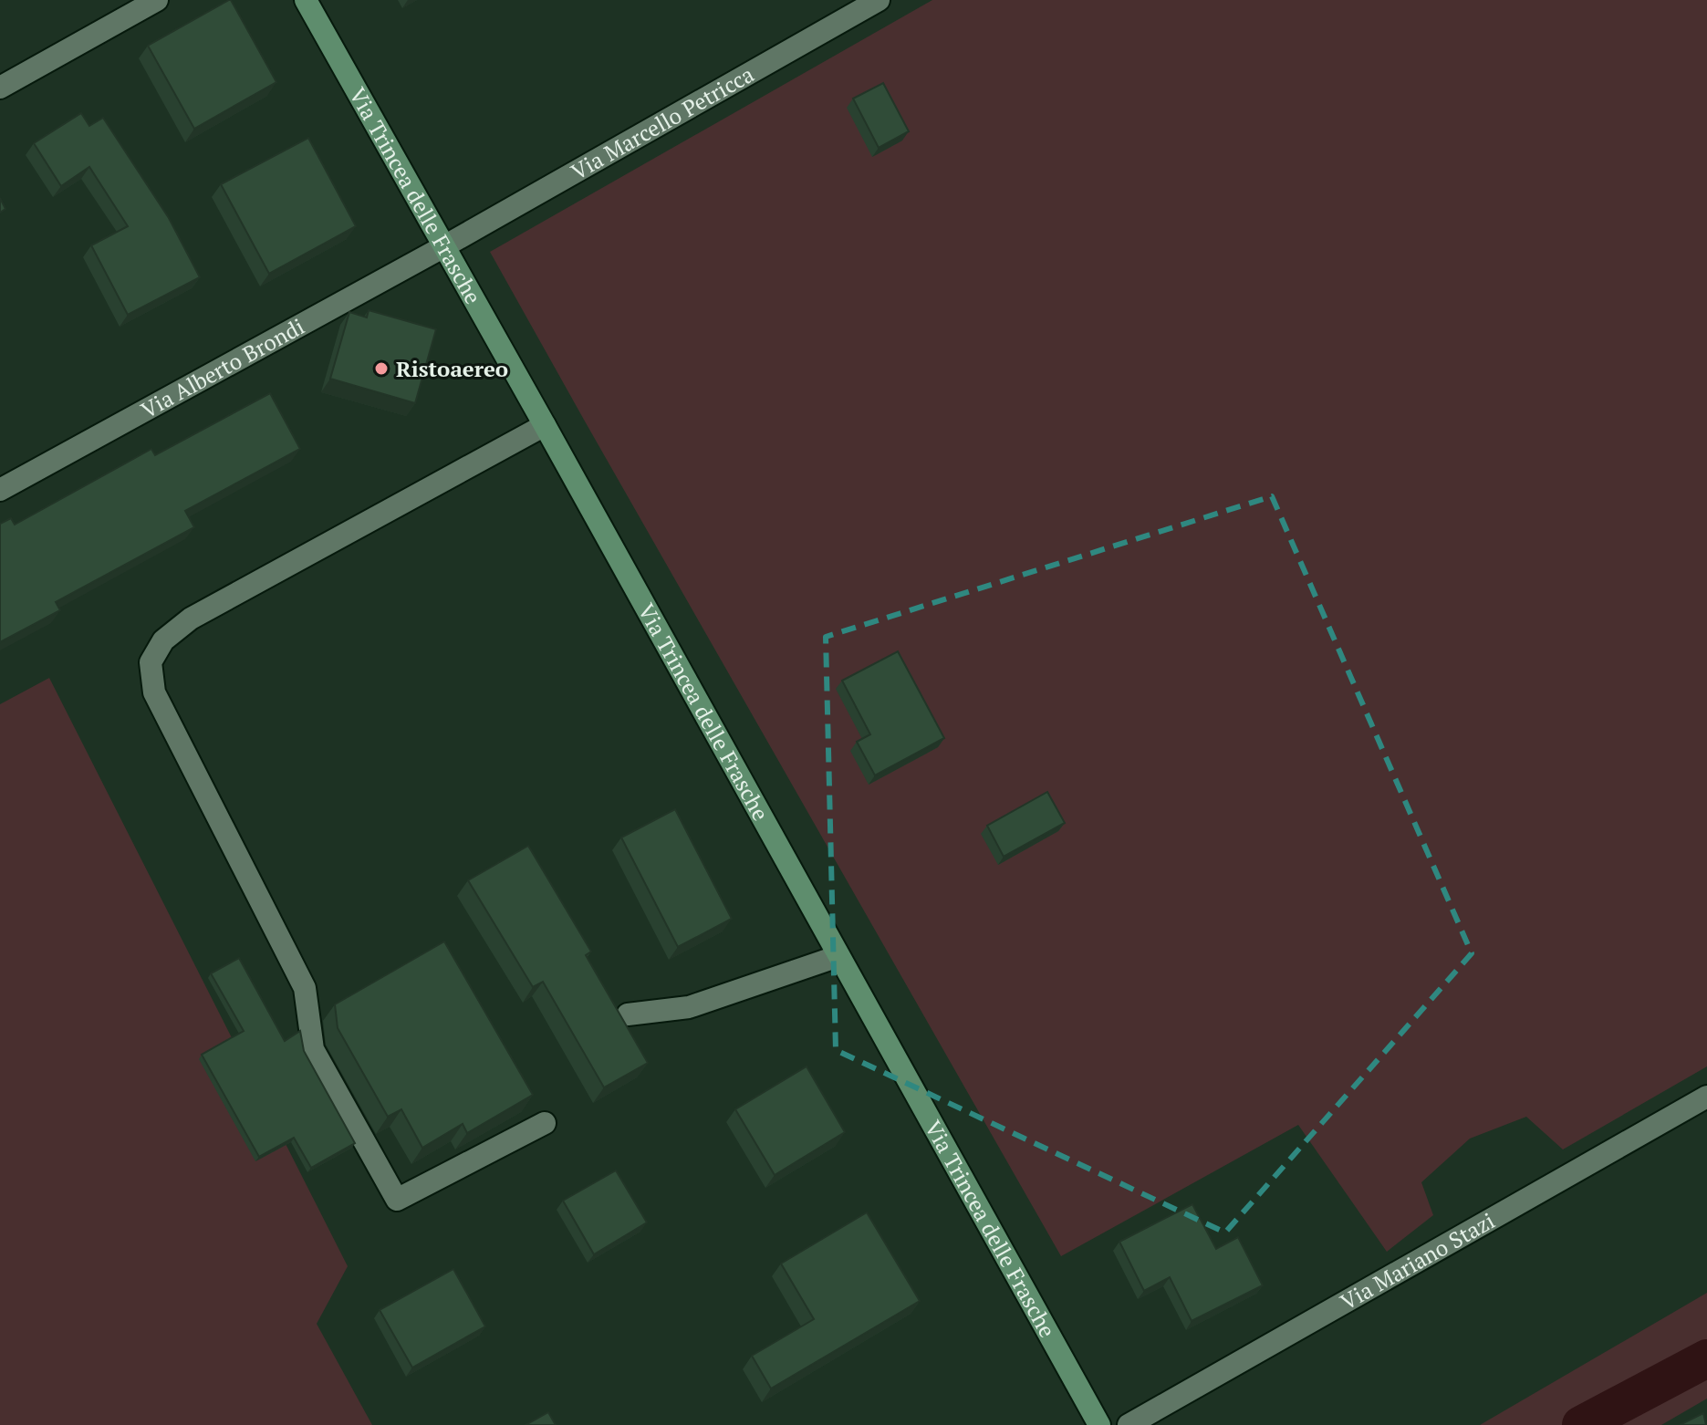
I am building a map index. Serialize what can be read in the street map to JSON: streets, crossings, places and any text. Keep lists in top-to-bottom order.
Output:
{
  "streets": {
    "street": [
      "Via Marcello Petricca",
      "Via Trincea delle Frasche",
      "Via Alberto Brondi",
      "Via Mariano Stazi"
    ]
  },
  "crossings": [
    ["Via Marcello Petricca", "Via Trincea delle Frasche"],
    ["Via Marcello Petricca", "Via Alberto Brondi"],
    ["Via Trincea delle Frasche", "Via Alberto Brondi"]
  ],
  "places": ["Ristoaereo"]
}
